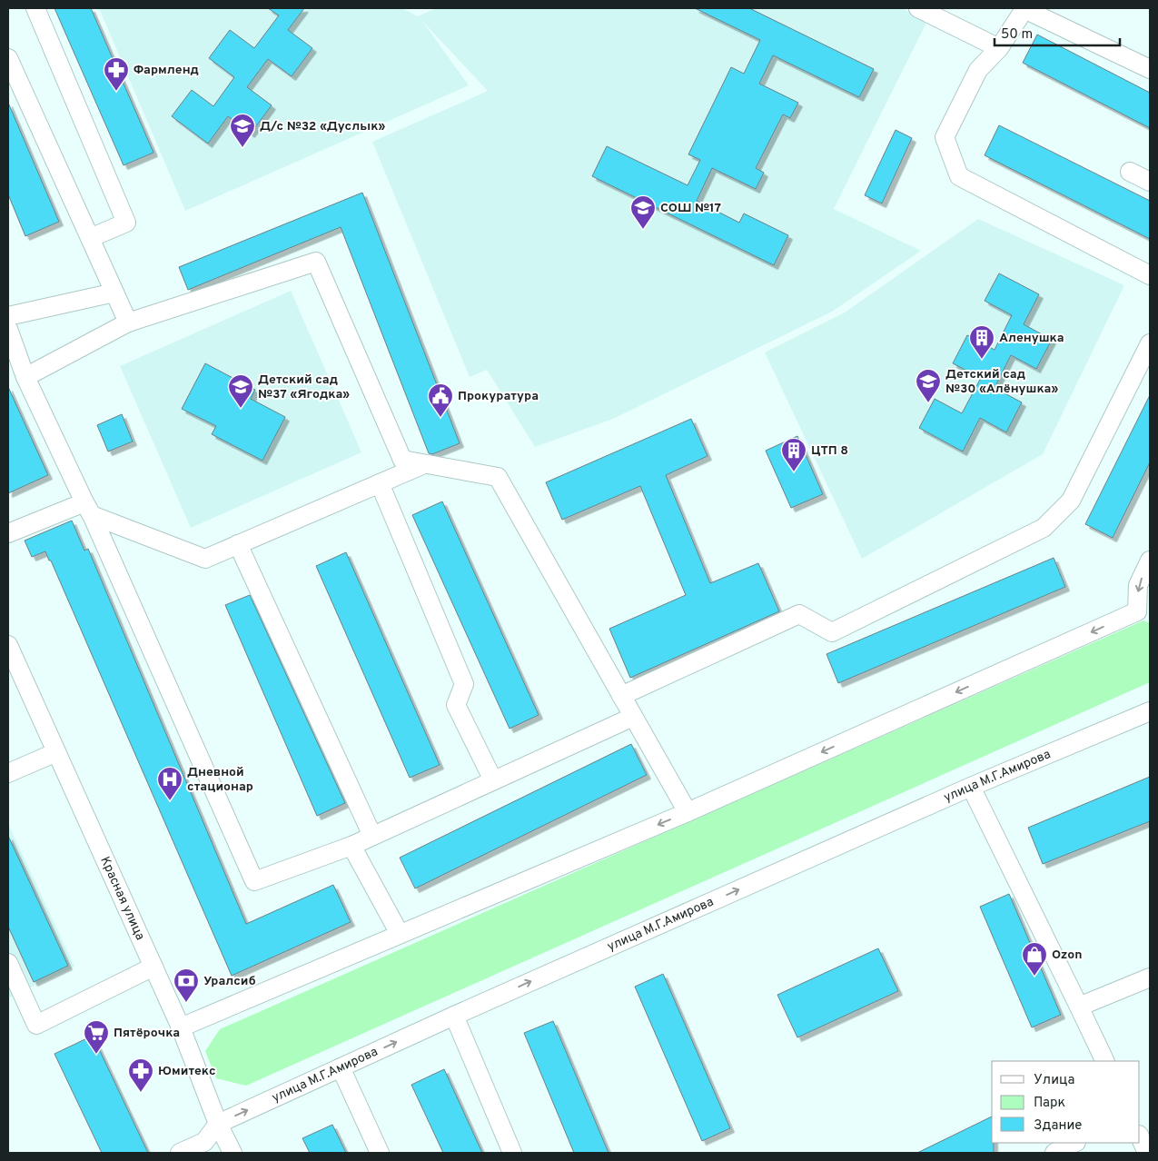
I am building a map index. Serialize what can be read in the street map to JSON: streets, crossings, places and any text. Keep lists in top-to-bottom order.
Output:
{
  "streets": {
    "street": ["улица М.Г.Амирова", "Красная улица"]
  },
  "crossings": [
    ["улица М.Г.Амирова", "Красная улица"]
  ],
  "places": {
    "pharmacy": ["Фармленд", "Юмитекс"],
    "school or university": [
      "Д/с №32 «Дуслык»",
      "СОШ №17",
      "Детский сад №30 «Алёнушка»",
      "Детский сад №37 «Ягодка»"
    ],
    "building": ["Аленушка", "ЦТП 8"],
    "public building": ["Прокуратура"],
    "hospital": ["Дневной стационар"],
    "shop": ["Ozon"],
    "bank": ["Уралсиб"],
    "supermarket": ["Пятёрочка"]
  },
  "legend": ["Улица", "Парк", "Здание"],
  "scale_bar": "50 m"
}
